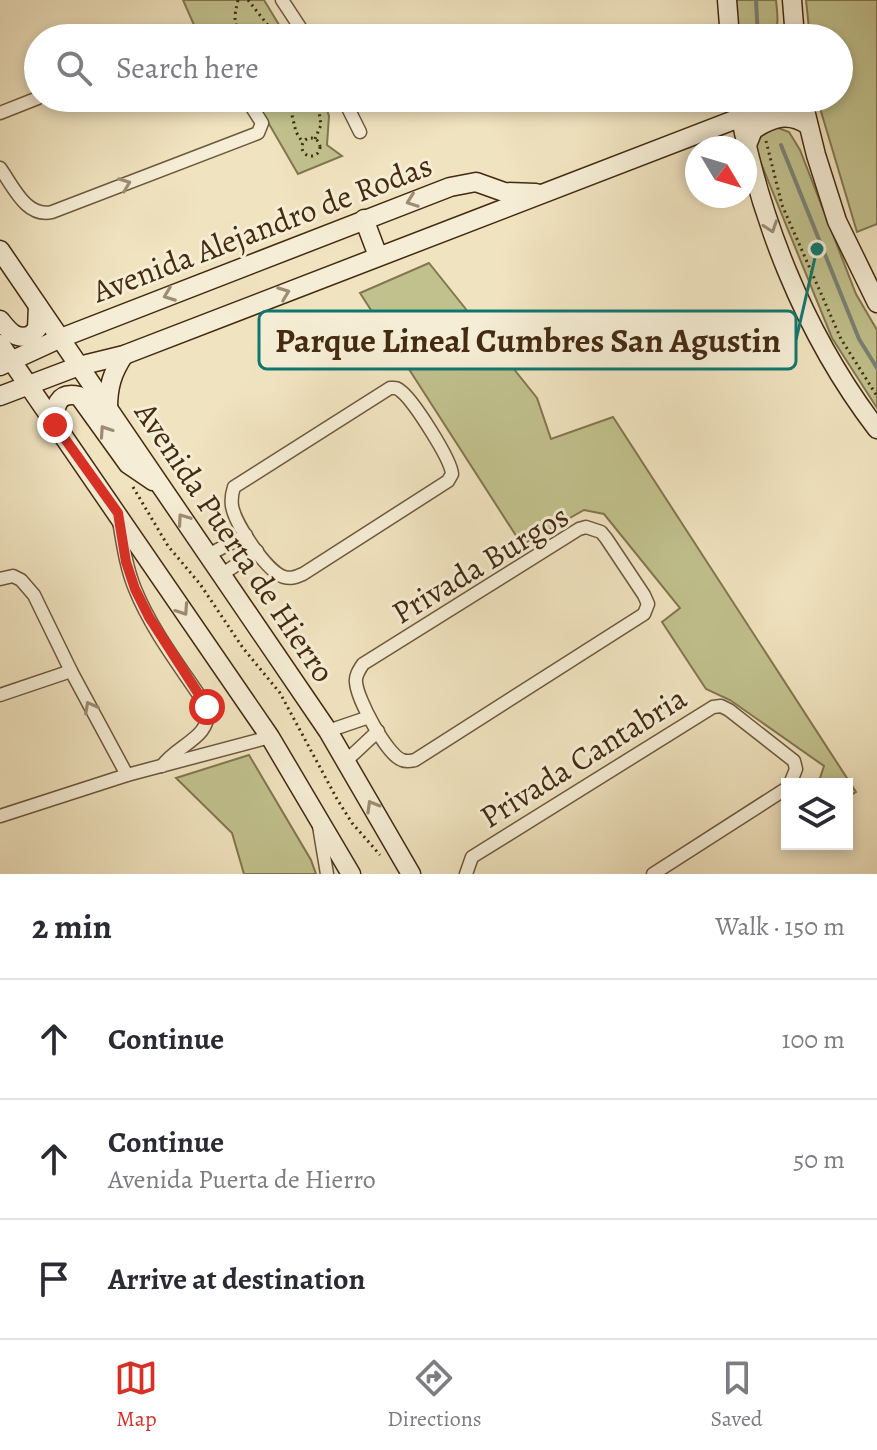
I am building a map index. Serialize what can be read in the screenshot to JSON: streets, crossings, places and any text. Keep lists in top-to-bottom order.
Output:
{
  "streets": {
    "street": [
      "Avenida Alejandro de Rodas",
      "Avenida Puerta de Hierro",
      "Privada Burgos",
      "Privada Cantabria"
    ]
  },
  "crossings": [
    ["Avenida Alejandro de Rodas", "Avenida Puerta de Hierro"]
  ],
  "places": ["Parque Lineal Cumbres San Agustin"],
  "north": "bottom right",
  "page": {
    "search": "Search here",
    "heading": ["2 min", "Walk · 150 m"],
    "list": [
      ["Continue", "100 m"],
      ["Continue", "Avenida Puerta de Hierro", "50 m"],
      "Arrive at destination"
    ],
    "nav": ["Map", "Directions", "Saved"]
  }
}
